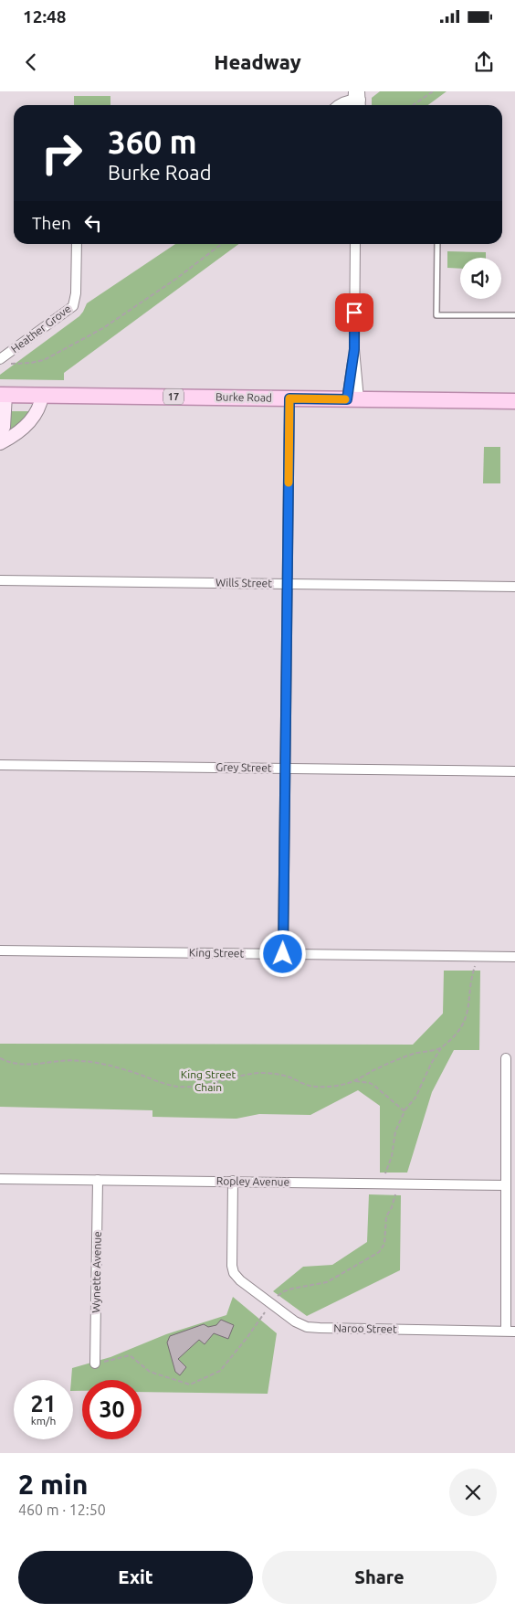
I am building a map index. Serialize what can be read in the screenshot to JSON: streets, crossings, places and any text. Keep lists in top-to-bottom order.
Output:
{
  "streets": {
    "main road": ["17", "Burke Road"],
    "street": [
      "Heather Grove",
      "Wills Street",
      "Grey Street",
      "King Street",
      "Ropley Avenue",
      "Wynette Avenue",
      "Naroo Street"
    ]
  },
  "crossings": [
    ["Ropley Avenue", "Wynette Avenue"],
    ["Ropley Avenue", "Naroo Street"]
  ],
  "parks": ["King Street Chain"],
  "page": {
    "status": "12:48",
    "header": "Headway",
    "turn": ["360 m", "Burke Road"],
    "then": "Then",
    "speed": "21 km/h",
    "limit": "30",
    "heading": ["2 min", "460 m · 12:50"],
    "buttons": ["Exit", "Share"]
  }
}
